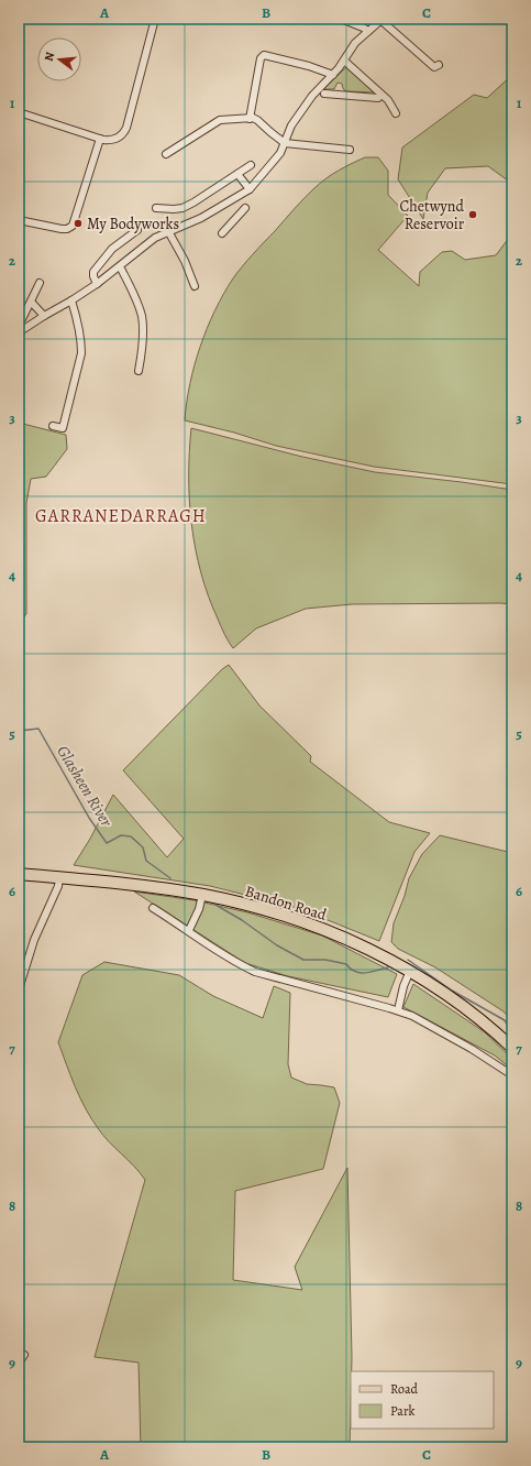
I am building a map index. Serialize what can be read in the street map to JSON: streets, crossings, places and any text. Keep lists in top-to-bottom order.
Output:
{
  "streets": {
    "main road": ["Bandon Road"]
  },
  "districts": ["GARRANEDARRAGH"],
  "water": ["Glasheen River"],
  "places": ["Chetwynd Reservoir", "My Bodyworks"],
  "legend": ["Road", "Park"],
  "north": "left",
  "grid": {
    "columns": ["A", "B", "C"],
    "rows": [
      "1",
      "2",
      "3",
      "4",
      "5",
      "6",
      "7",
      "8",
      "9"
    ]
  }
}
